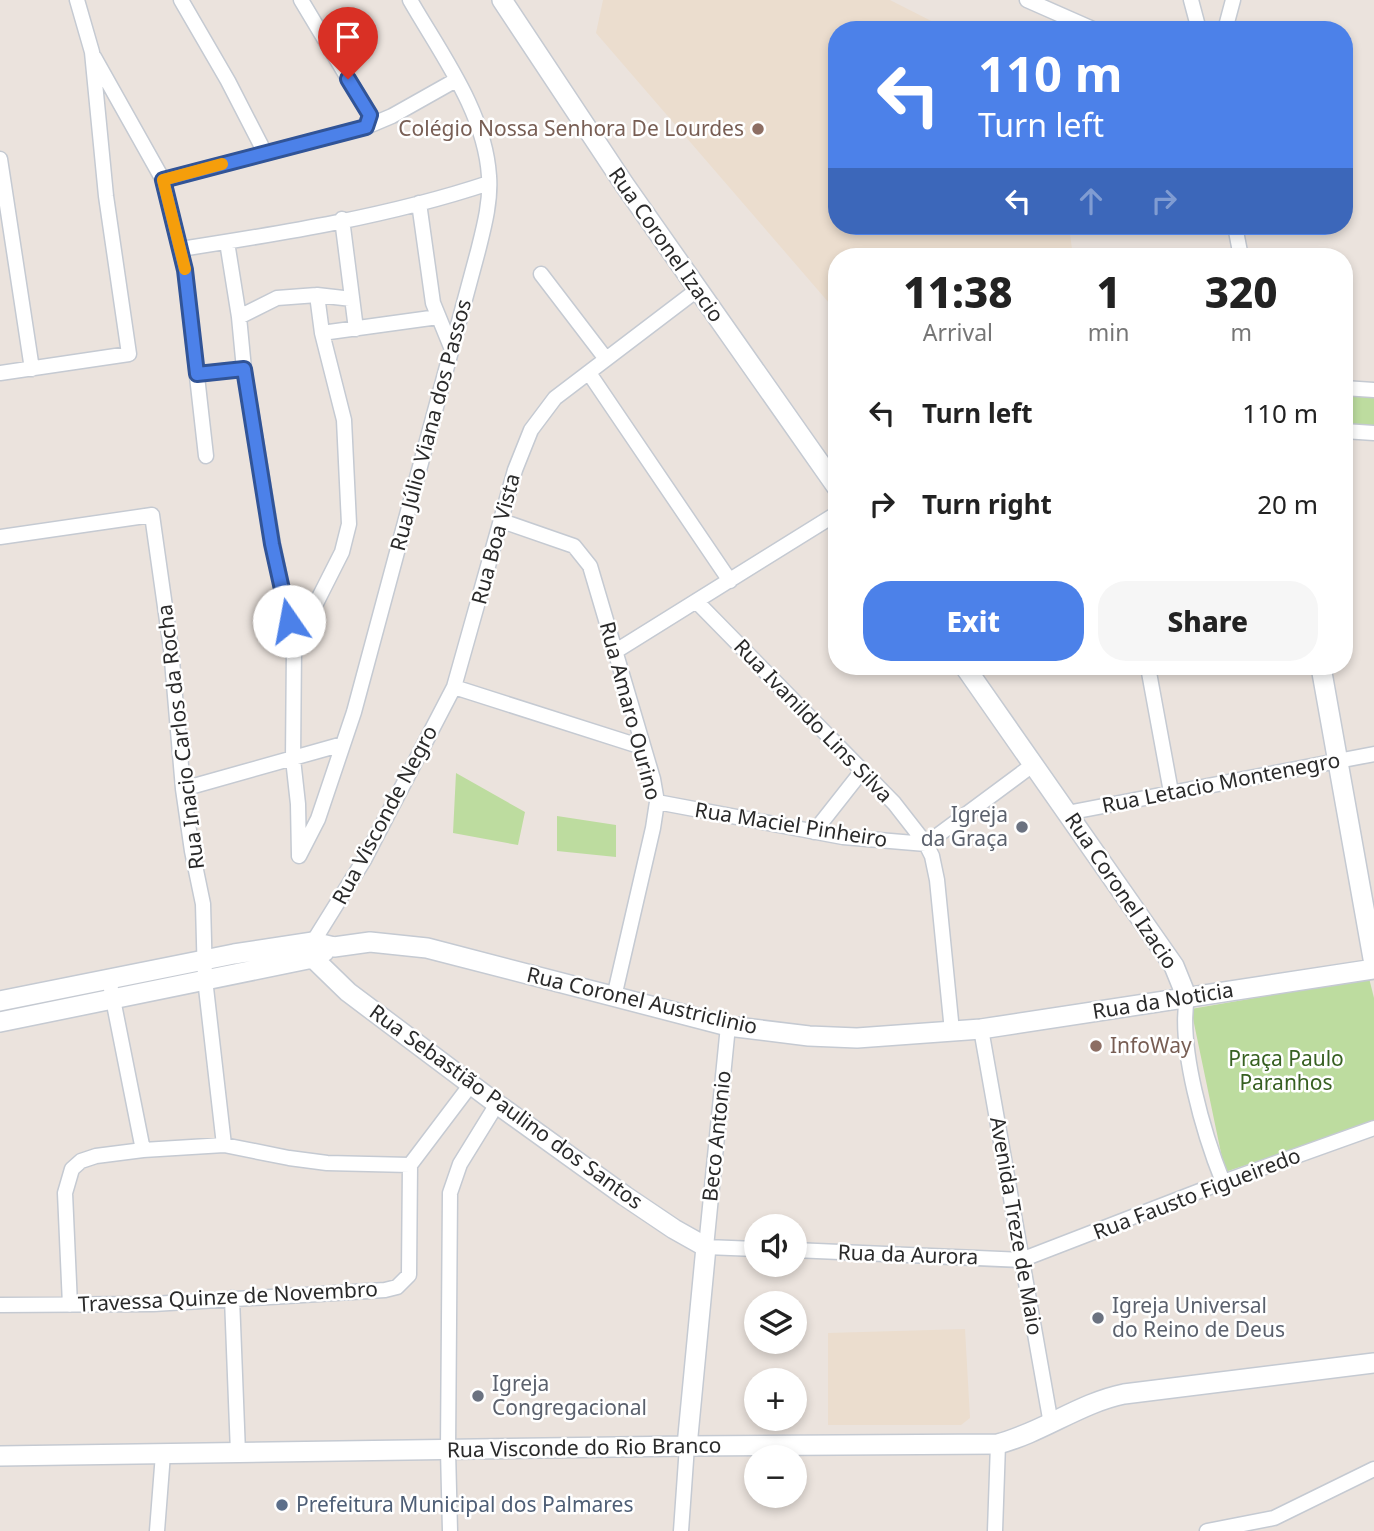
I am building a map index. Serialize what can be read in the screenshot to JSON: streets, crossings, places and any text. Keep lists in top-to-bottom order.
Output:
{
  "streets": {
    "main road": [
      "Rua Coronel Izacio",
      "Rua Coronel Austriclinio",
      "Rua da Noticia",
      "Rua Sebastião Paulino dos Santos",
      "Rua Visconde do Rio Branco"
    ],
    "street": [
      "Rua Júlio Viana dos Passos",
      "Rua Boa Vista",
      "Rua Amaro Ourino",
      "Rua Ivanildo Lins Silva",
      "Rua Inacio Carlos da Rocha",
      "Rua Letacio Montenegro",
      "Rua Visconde Negro",
      "Rua Maciel Pinheiro",
      "Beco Antonio",
      "Rua Fausto Figueiredo",
      "Avenida Treze de Maio",
      "Rua da Aurora",
      "Travessa Quinze de Novembro"
    ]
  },
  "crossings": [
    ["Rua Coronel Izacio", "Rua Boa Vista"],
    ["Rua Coronel Izacio", "Rua Letacio Montenegro"],
    ["Rua Coronel Izacio", "Rua da Noticia"],
    ["Rua Coronel Izacio", "Rua Fausto Figueiredo"],
    ["Rua Boa Vista", "Rua Amaro Ourino"],
    ["Rua Boa Vista", "Rua Visconde Negro"],
    ["Rua Amaro Ourino", "Rua Maciel Pinheiro"],
    ["Rua Amaro Ourino", "Rua Coronel Austriclinio"],
    ["Rua Ivanildo Lins Silva", "Rua Maciel Pinheiro"],
    ["Rua Inacio Carlos da Rocha", "Rua Coronel Austriclinio"],
    ["Rua Visconde Negro", "Rua Coronel Austriclinio"],
    ["Rua Visconde Negro", "Rua Sebastião Paulino dos Santos"],
    ["Rua Coronel Austriclinio", "Rua da Noticia"],
    ["Rua Coronel Austriclinio", "Rua Sebastião Paulino dos Santos"],
    ["Rua Coronel Austriclinio", "Beco Antonio"],
    ["Rua da Noticia", "Avenida Treze de Maio"],
    ["Rua Sebastião Paulino dos Santos", "Beco Antonio"],
    ["Rua Fausto Figueiredo", "Avenida Treze de Maio"],
    ["Rua Fausto Figueiredo", "Rua da Aurora"],
    ["Avenida Treze de Maio", "Rua da Aurora"],
    ["Avenida Treze de Maio", "Rua Visconde do Rio Branco"]
  ],
  "parks": ["Praça Paulo Paranhos"],
  "places": [
    "Colégio Nossa Senhora De Lourdes",
    "Igreja da Graça",
    "InfoWay",
    "Igreja Universal do Reino de Deus",
    "Igreja Congregacional",
    "Prefeitura Municipal dos Palmares"
  ],
  "page": {
    "turn": ["110 m", "Turn left"],
    "eta": [
      "11:38",
      "Arrival",
      "1",
      "min",
      "320",
      "m"
    ],
    "list": [
      {
        "name": "Turn left",
        "value": "110 m"
      },
      {
        "name": "Turn right",
        "value": "20 m"
      }
    ],
    "buttons": ["Exit", "Share"],
    "map_buttons": ["+", "−"]
  }
}
